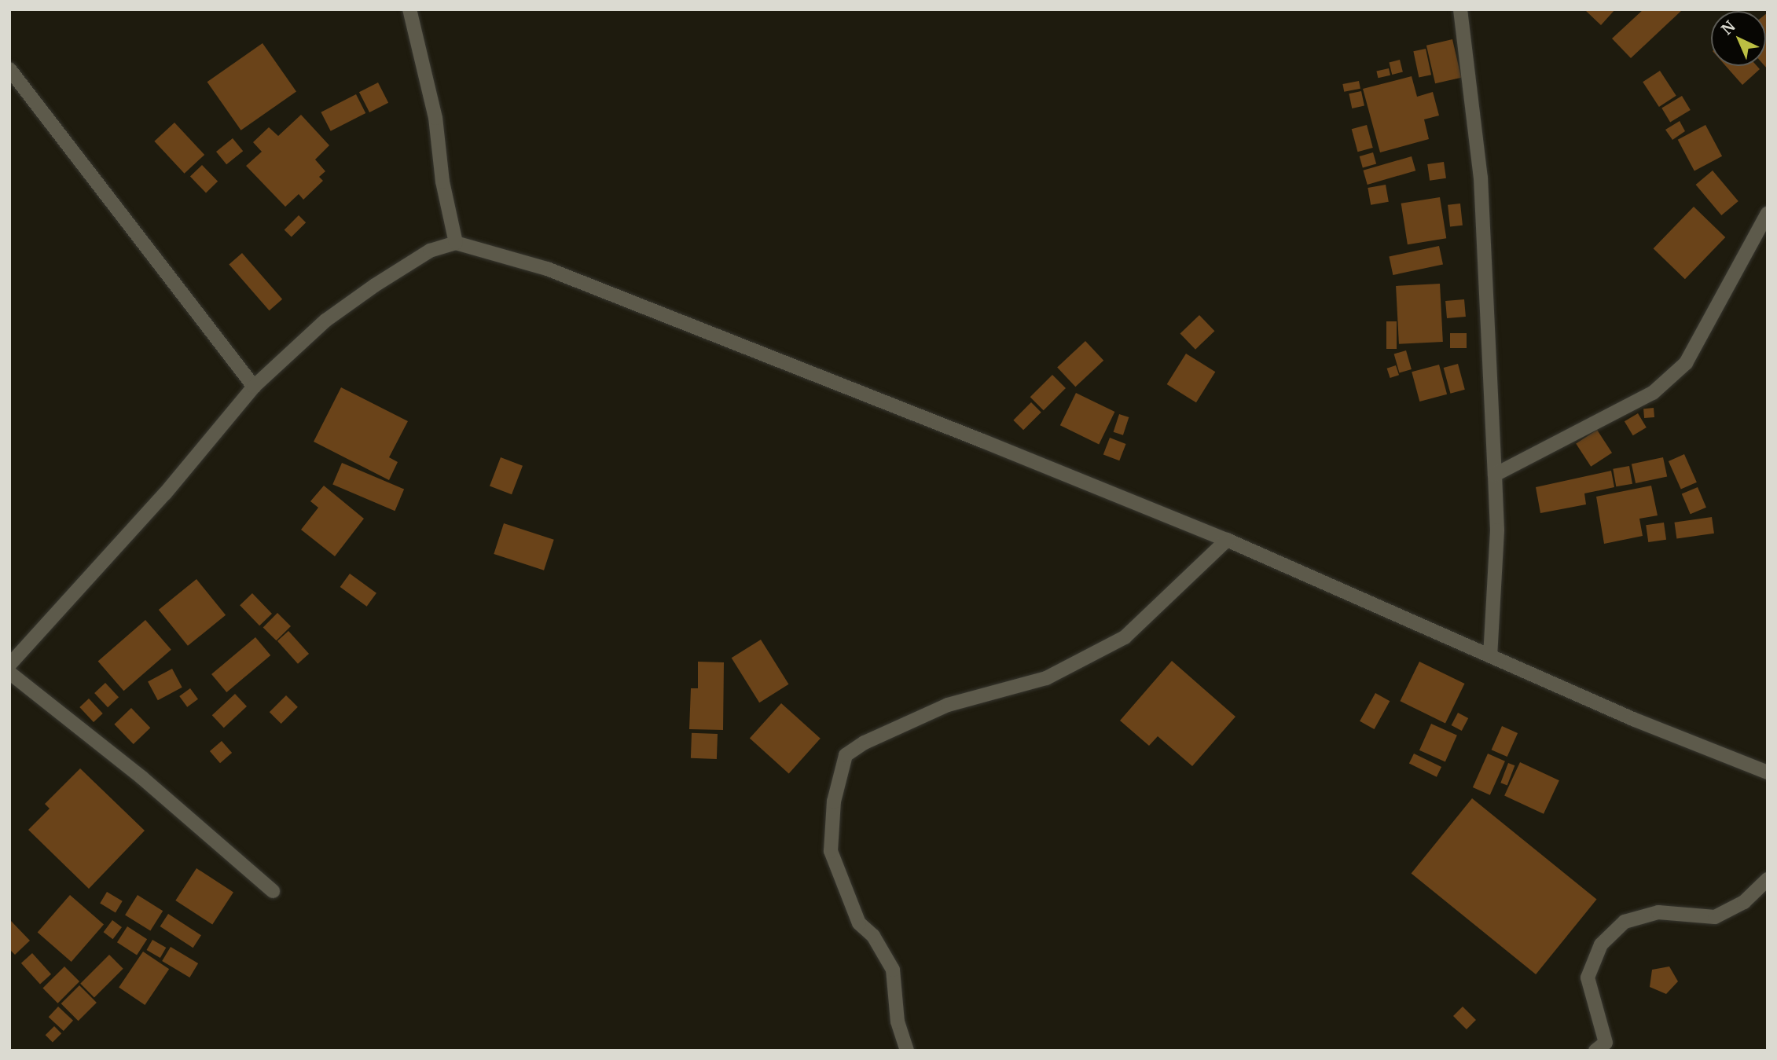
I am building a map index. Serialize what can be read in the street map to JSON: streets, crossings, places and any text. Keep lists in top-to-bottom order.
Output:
{
  "north": "top left"
}
